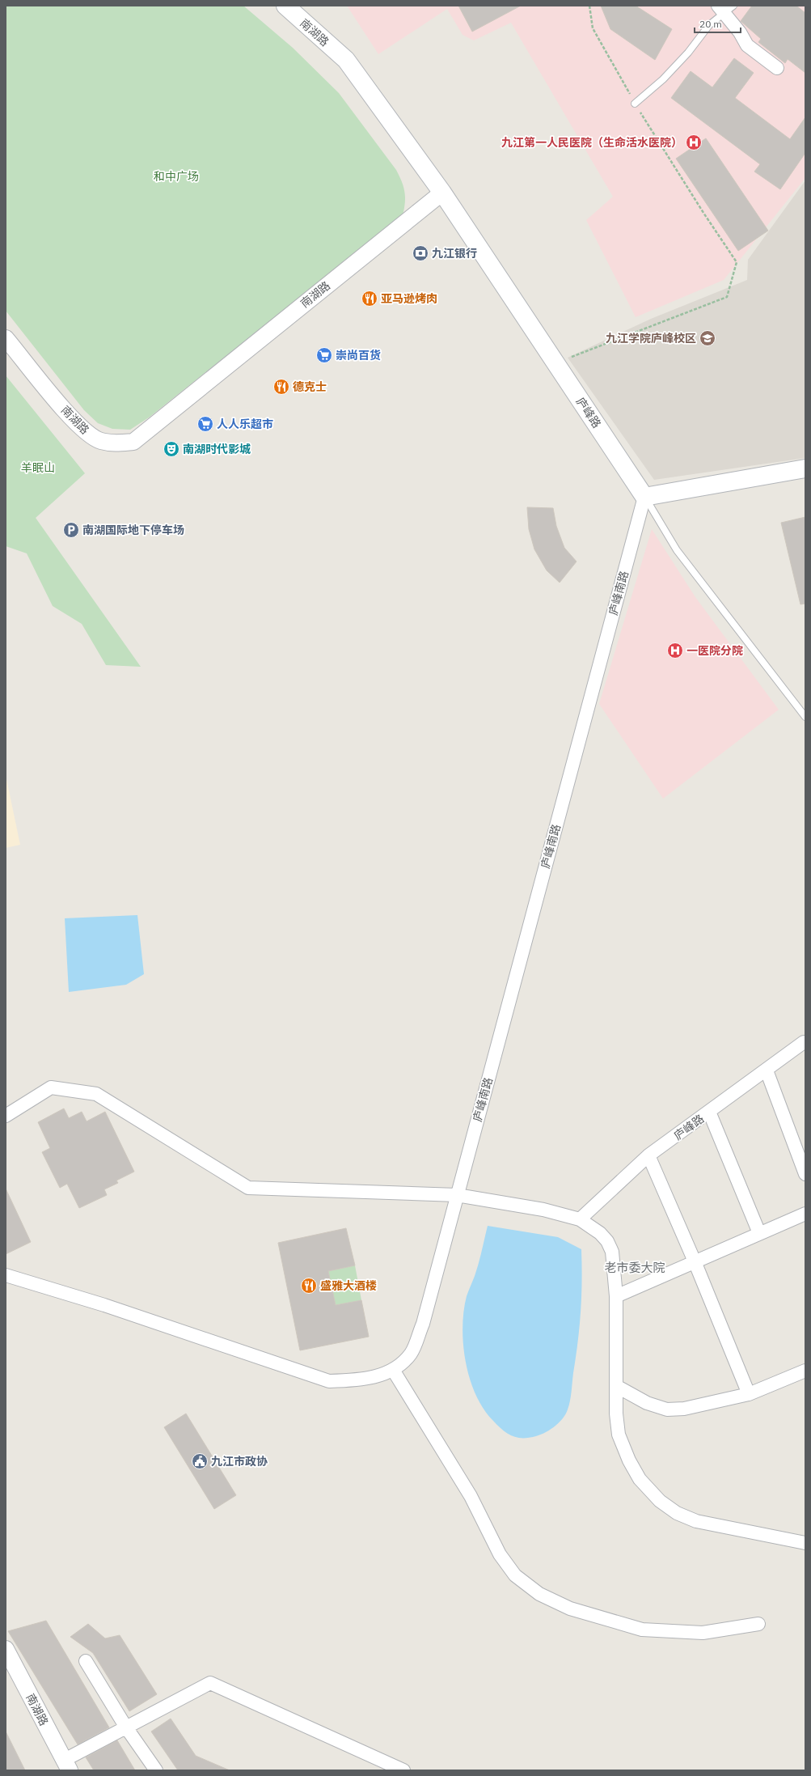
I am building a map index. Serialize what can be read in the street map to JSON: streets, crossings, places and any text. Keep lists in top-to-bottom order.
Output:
{
  "streets": {
    "main road": ["南湖路", "庐峰路"],
    "street": ["庐峰南路"]
  },
  "crossings": [
    ["南湖路", "庐峰路"],
    ["庐峰路", "庐峰南路"]
  ],
  "districts": ["老市委大院"],
  "parks": ["和中广场", "羊眠山"],
  "places": {
    "hospital": ["九江第一人民医院（生命活水医院）", "一医院分院"],
    "bank": ["九江银行"],
    "restaurant": ["亚马逊烤肉", "德克士", "盛雅大酒楼"],
    "school or university": ["九江学院庐峰校区"],
    "supermarket": ["崇尚百货", "人人乐超市"],
    "theatre": ["南湖时代影城"],
    "parking": ["南湖国际地下停车场"],
    "public building": ["九江市政协"]
  },
  "scale_bar": "20 m"
}
